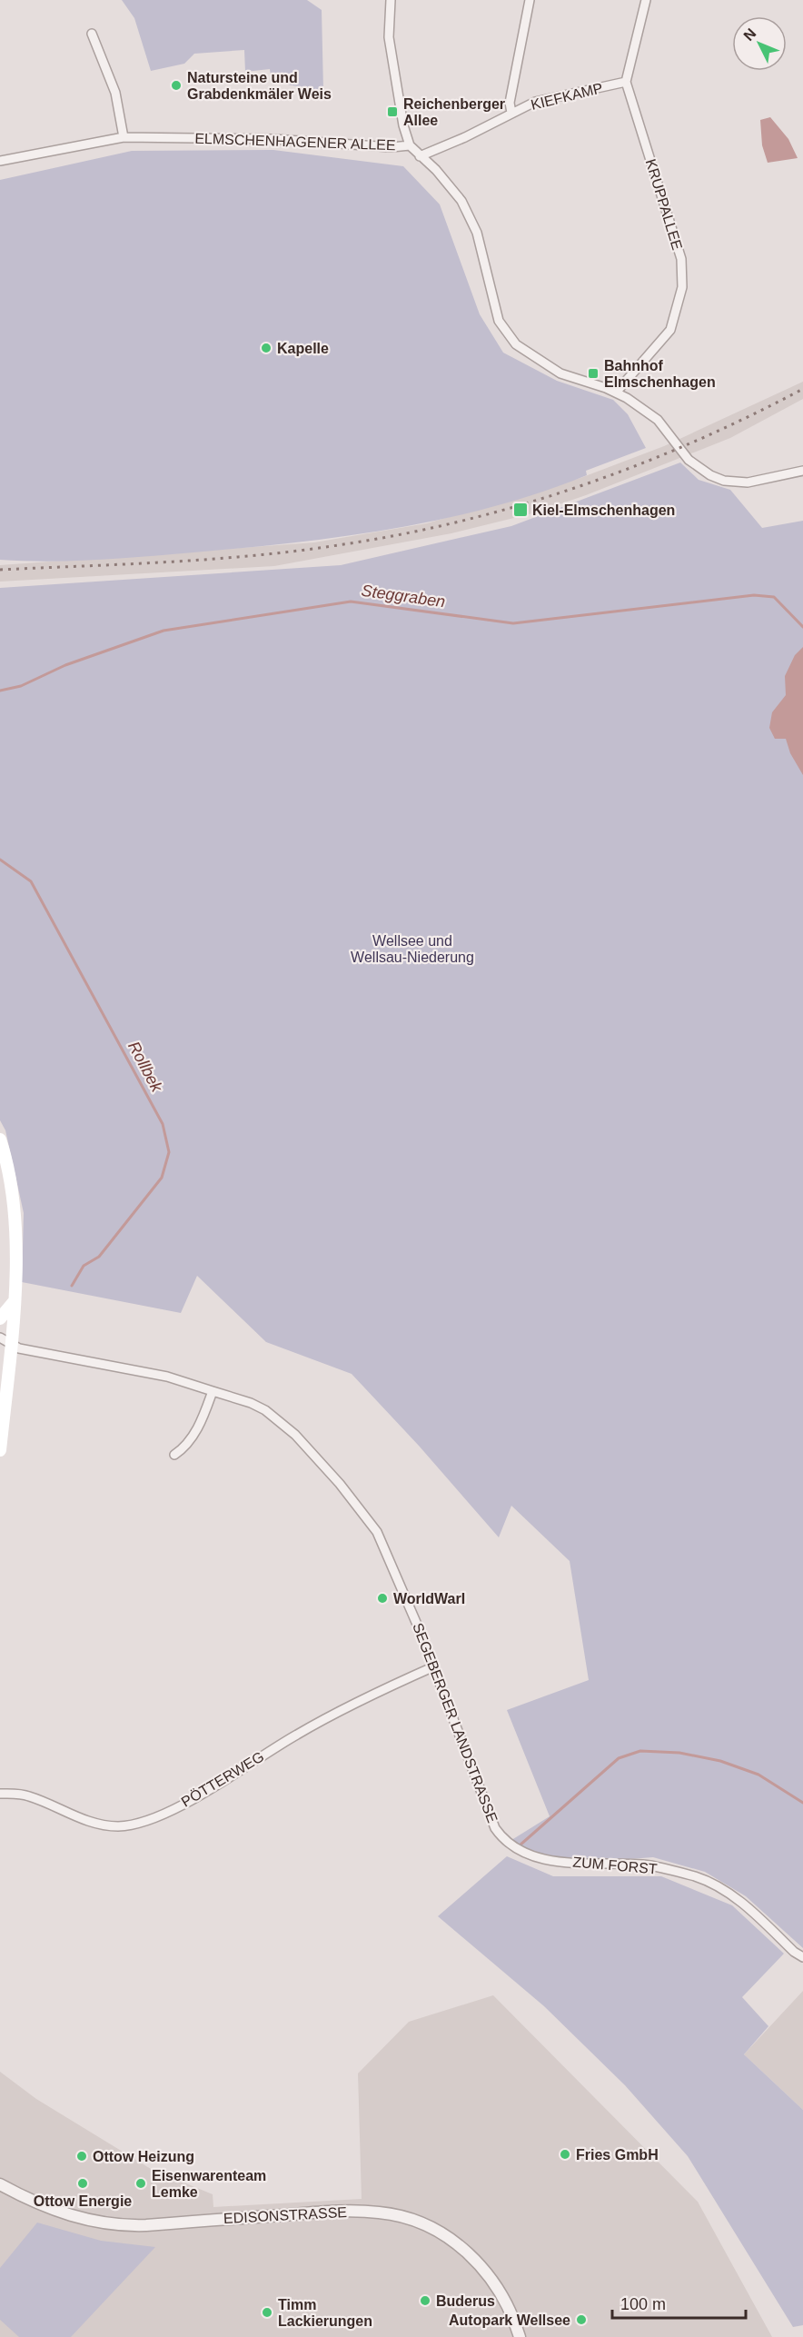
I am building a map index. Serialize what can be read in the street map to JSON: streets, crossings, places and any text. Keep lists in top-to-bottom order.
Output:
{
  "streets": {
    "street": [
      "KIEFKAMP",
      "ELMSCHENHAGENER ALLEE",
      "KRUPPALLEE",
      "SEGEBERGER LANDSTRASSE",
      "PÖTTERWEG",
      "ZUM FORST",
      "EDISONSTRASSE"
    ]
  },
  "crossings": [
    ["KIEFKAMP", "ELMSCHENHAGENER ALLEE"],
    ["KIEFKAMP", "KRUPPALLEE"],
    ["ELMSCHENHAGENER ALLEE", "KRUPPALLEE"],
    ["SEGEBERGER LANDSTRASSE", "PÖTTERWEG"],
    ["SEGEBERGER LANDSTRASSE", "ZUM FORST"]
  ],
  "water": ["Steggraben", "Rollbek"],
  "parks": ["Wellsee und Wellsau-Niederung"],
  "places": {
    "other": [
      "Natursteine und Grabdenkmäler Weis",
      "Kapelle",
      "WorldWarI",
      "Fries GmbH",
      "Ottow Heizung",
      "Ottow Energie",
      "Eisenwarenteam Lemke",
      "Buderus",
      "Timm Lackierungen",
      "Autopark Wellsee"
    ],
    "transit": ["Reichenberger Allee", "Bahnhof Elmschenhagen", "Kiel-Elmschenhagen"]
  },
  "scale_bar": "100 m",
  "north": "top left"
}
